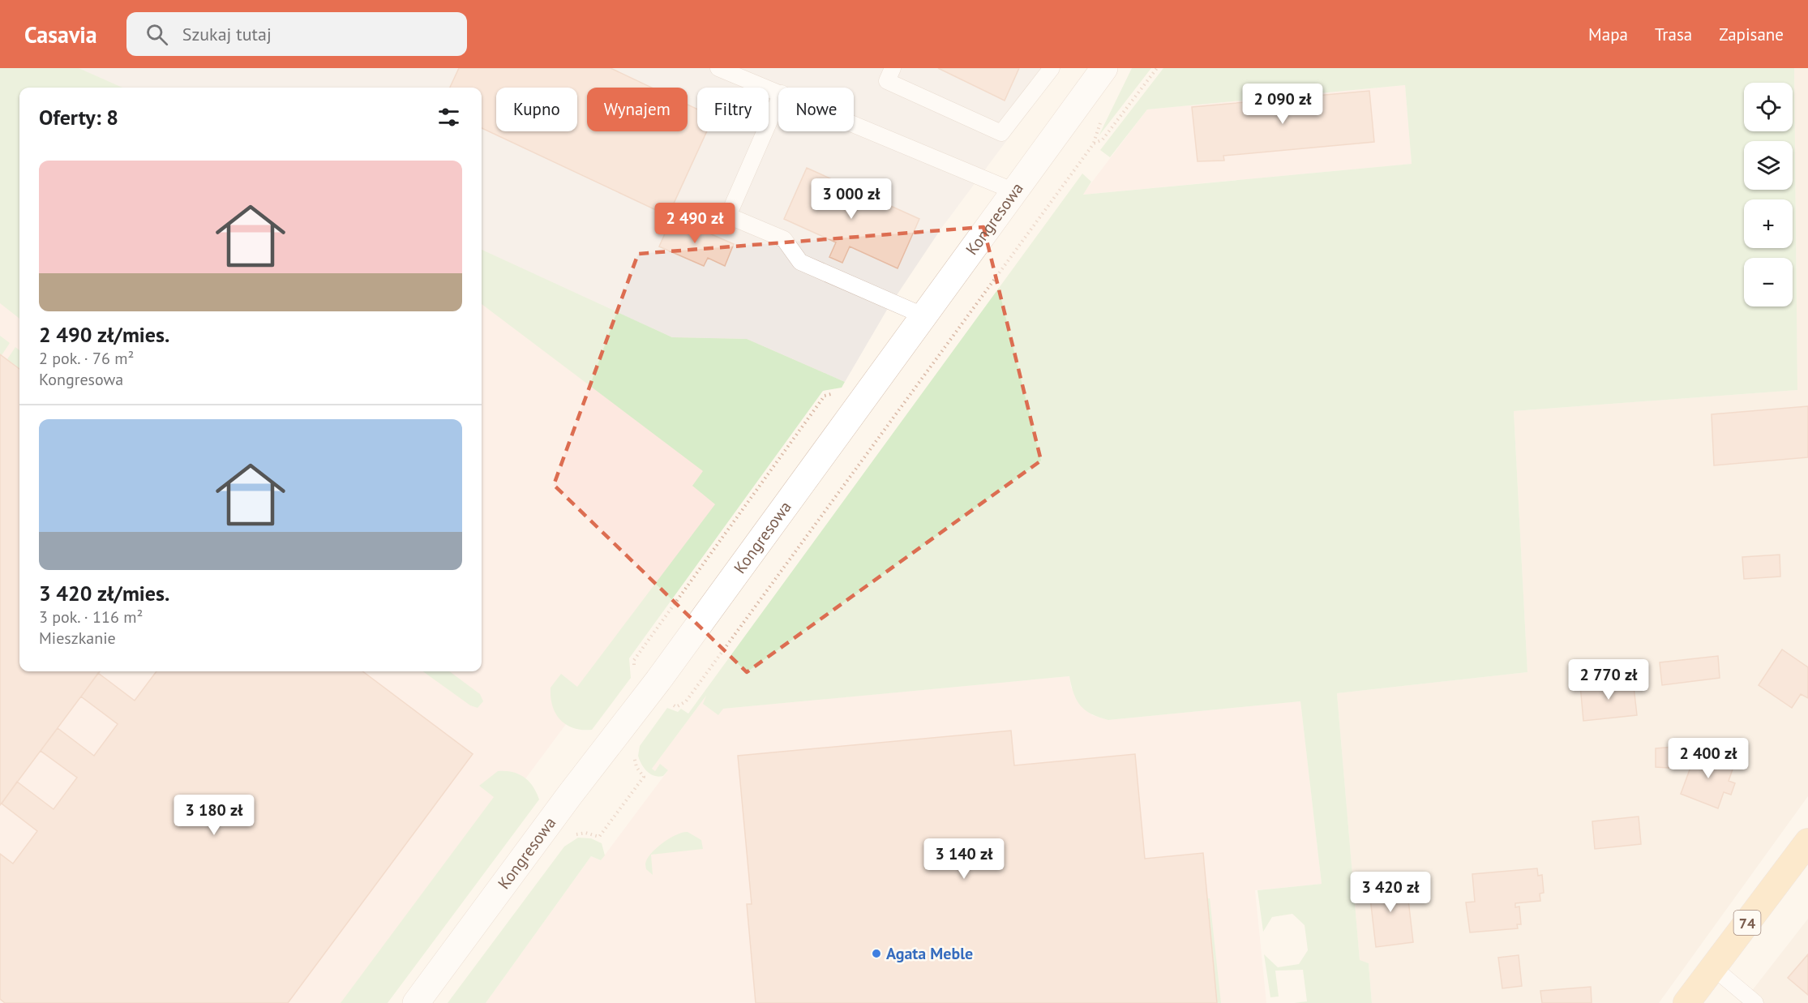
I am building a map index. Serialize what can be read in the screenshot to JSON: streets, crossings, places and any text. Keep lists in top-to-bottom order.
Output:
{
  "streets": {
    "main road": ["74"],
    "street": ["Kongresowa"]
  },
  "places": ["Agata Meble"],
  "page": {
    "header": "Casavia",
    "search": "Szukaj tutaj",
    "nav": ["Mapa", "Trasa", "Zapisane"],
    "map_buttons": ["+", "−"],
    "price": [
      "2 090 zł",
      "3 000 zł",
      "2 490 zł",
      "2 770 zł",
      "2 400 zł",
      "3 180 zł",
      "3 140 zł",
      "3 420 zł"
    ],
    "chip": [
      "Kupno",
      "Wynajem",
      "Filtry",
      "Nowe"
    ],
    "heading": "Oferty: 8",
    "list": [
      {
        "name": "2 490 zł/mies.",
        "note": "2 pok. · 76 m² · Kongresowa"
      },
      {
        "name": "3 420 zł/mies.",
        "note": "3 pok. · 116 m² · Mieszkanie"
      }
    ]
  }
}
